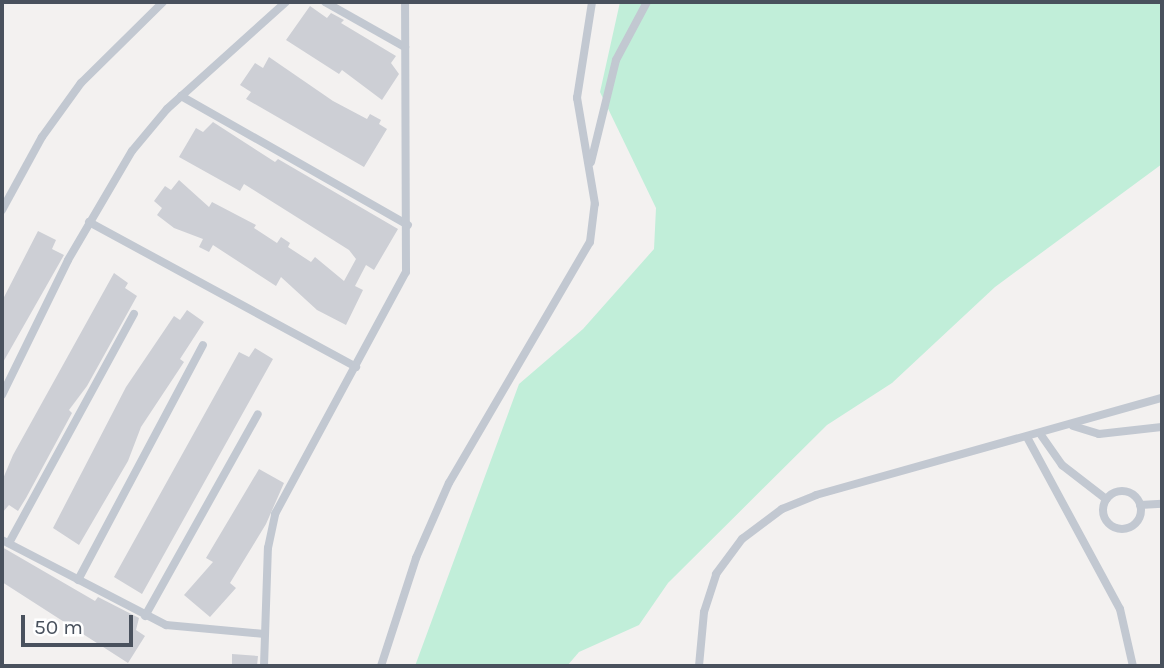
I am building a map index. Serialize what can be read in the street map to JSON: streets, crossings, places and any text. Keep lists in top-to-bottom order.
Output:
{
  "scale_bar": "50 m"
}
